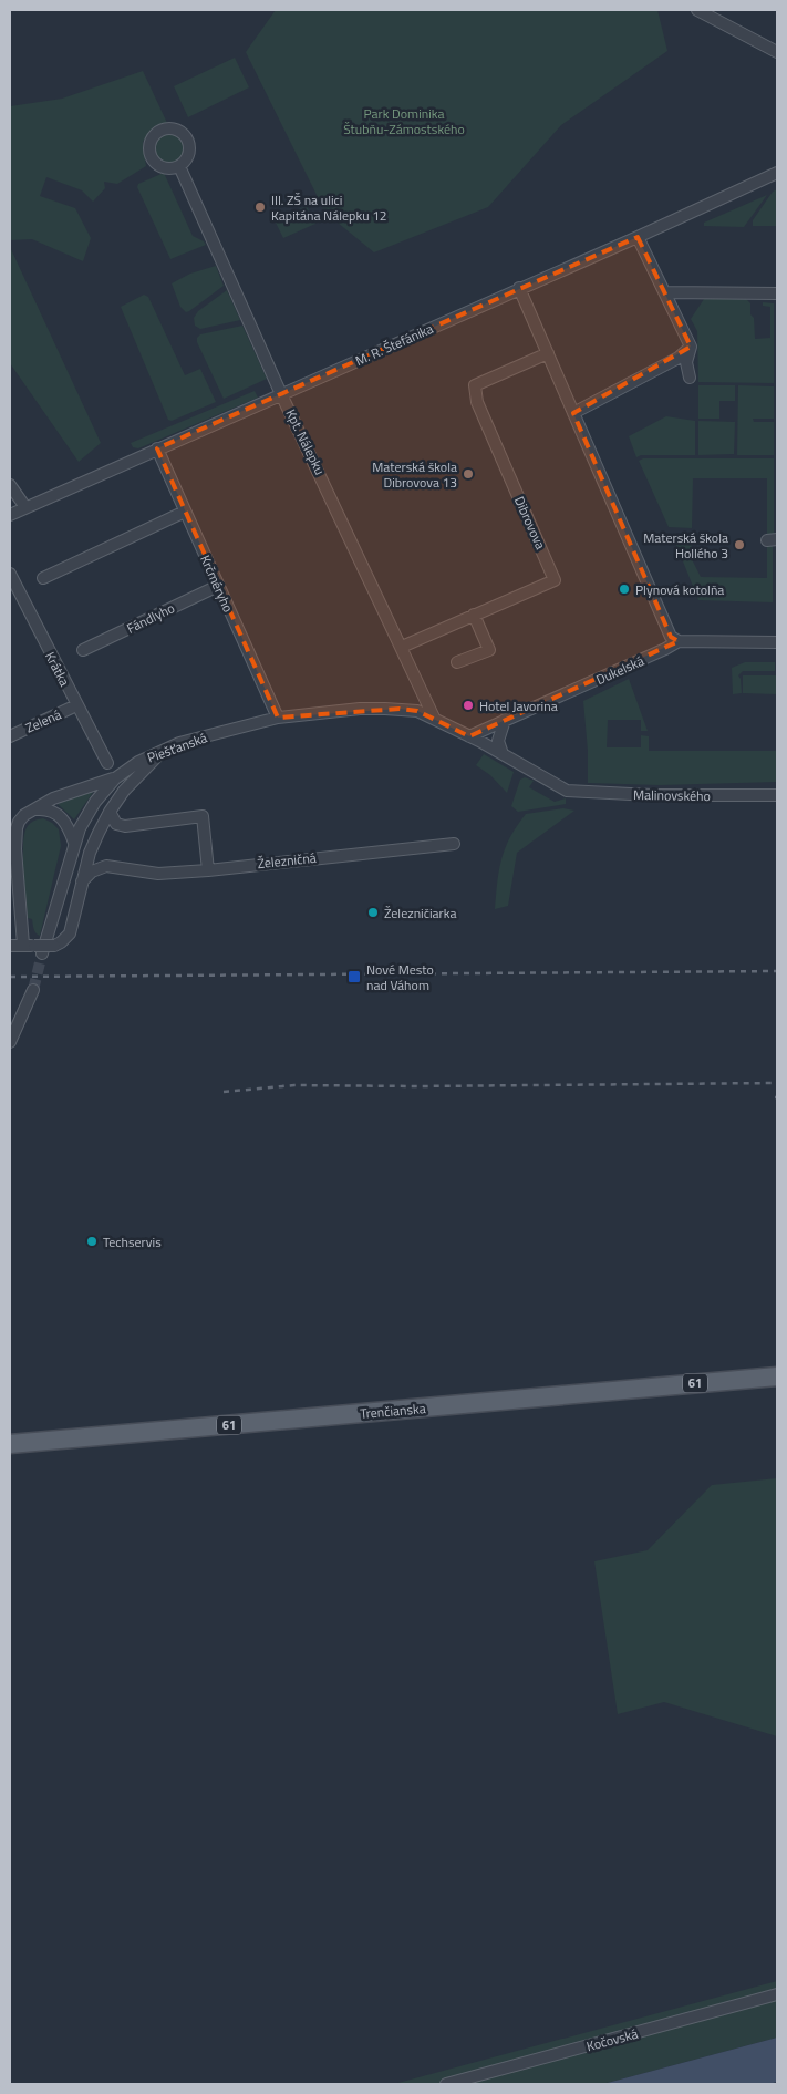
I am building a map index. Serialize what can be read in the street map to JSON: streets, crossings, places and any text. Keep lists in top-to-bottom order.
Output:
{
  "streets": {
    "main road": ["61", "Trenčianska"],
    "street": [
      "M. R. Štefánika",
      "Kpt. Nálepku",
      "Dibrovova",
      "Krčméryho",
      "Fándlyho",
      "Krátka",
      "Dukelská",
      "Zelená",
      "Piešťanská",
      "Malinovského",
      "Železničná",
      "Kočovská"
    ]
  },
  "crossings": [
    ["M. R. Štefánika", "Kpt. Nálepku"],
    ["M. R. Štefánika", "Krčméryho"],
    ["Kpt. Nálepku", "Dibrovova"],
    ["Kpt. Nálepku", "Piešťanská"],
    ["Krčméryho", "Fándlyho"],
    ["Krčméryho", "Piešťanská"],
    ["Krátka", "Zelená"],
    ["Dukelská", "Piešťanská"],
    ["Piešťanská", "Malinovského"]
  ],
  "parks": ["Park Dominika Štubňu-Zámostského"],
  "places": {
    "other": [
      "III. ZŠ na ulici Kapitána Nálepku 12",
      "Materská škola Dibrovova 13",
      "Materská škola Hollého 3",
      "Plynová kotolňa",
      "Hotel Javorina",
      "Železničiarka",
      "Techservis"
    ],
    "transit": ["Nové Mesto nad Váhom"]
  }
}
